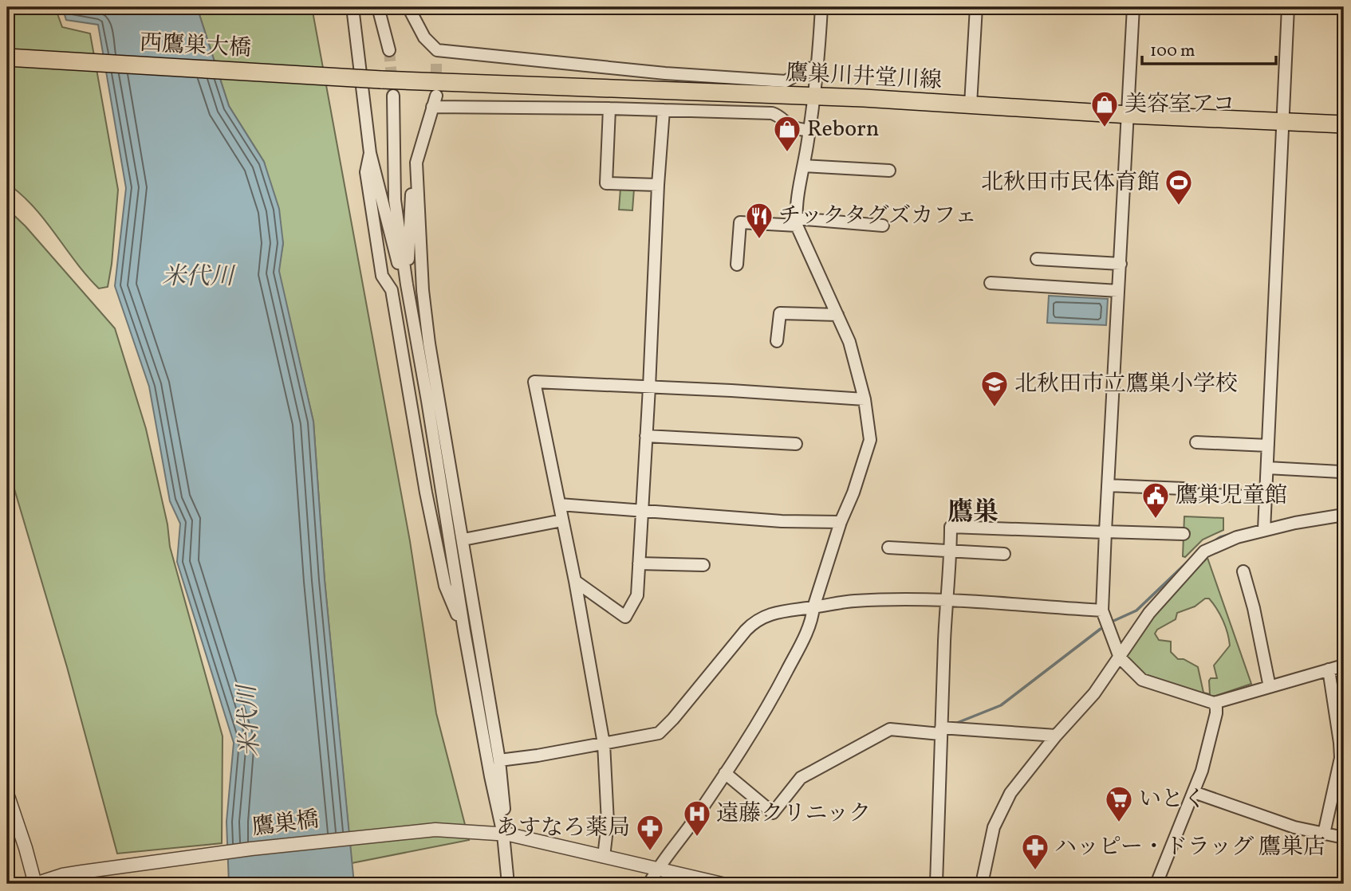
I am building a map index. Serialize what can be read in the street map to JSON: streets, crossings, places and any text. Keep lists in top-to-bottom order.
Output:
{
  "streets": {
    "main road": ["西鷹巣大橋", "鷹巣川井堂川線"],
    "street": ["鷹巣橋"]
  },
  "crossings": [
    ["西鷹巣大橋", "鷹巣川井堂川線"]
  ],
  "districts": ["鷹巣"],
  "water": ["米代川"],
  "places": {
    "shop": ["美容室アコ", "Reborn"],
    "sports": ["北秋田市民体育館"],
    "restaurant": ["チックタグズカフェ"],
    "school or university": ["北秋田市立鷹巣小学校"],
    "public building": ["鷹巣児童館"],
    "supermarket": ["いとく"],
    "hospital": ["遠藤クリニック"],
    "pharmacy": ["あすなろ薬局", "ハッピー・ドラッグ 鷹巣店"]
  },
  "scale_bar": "100 m"
}
